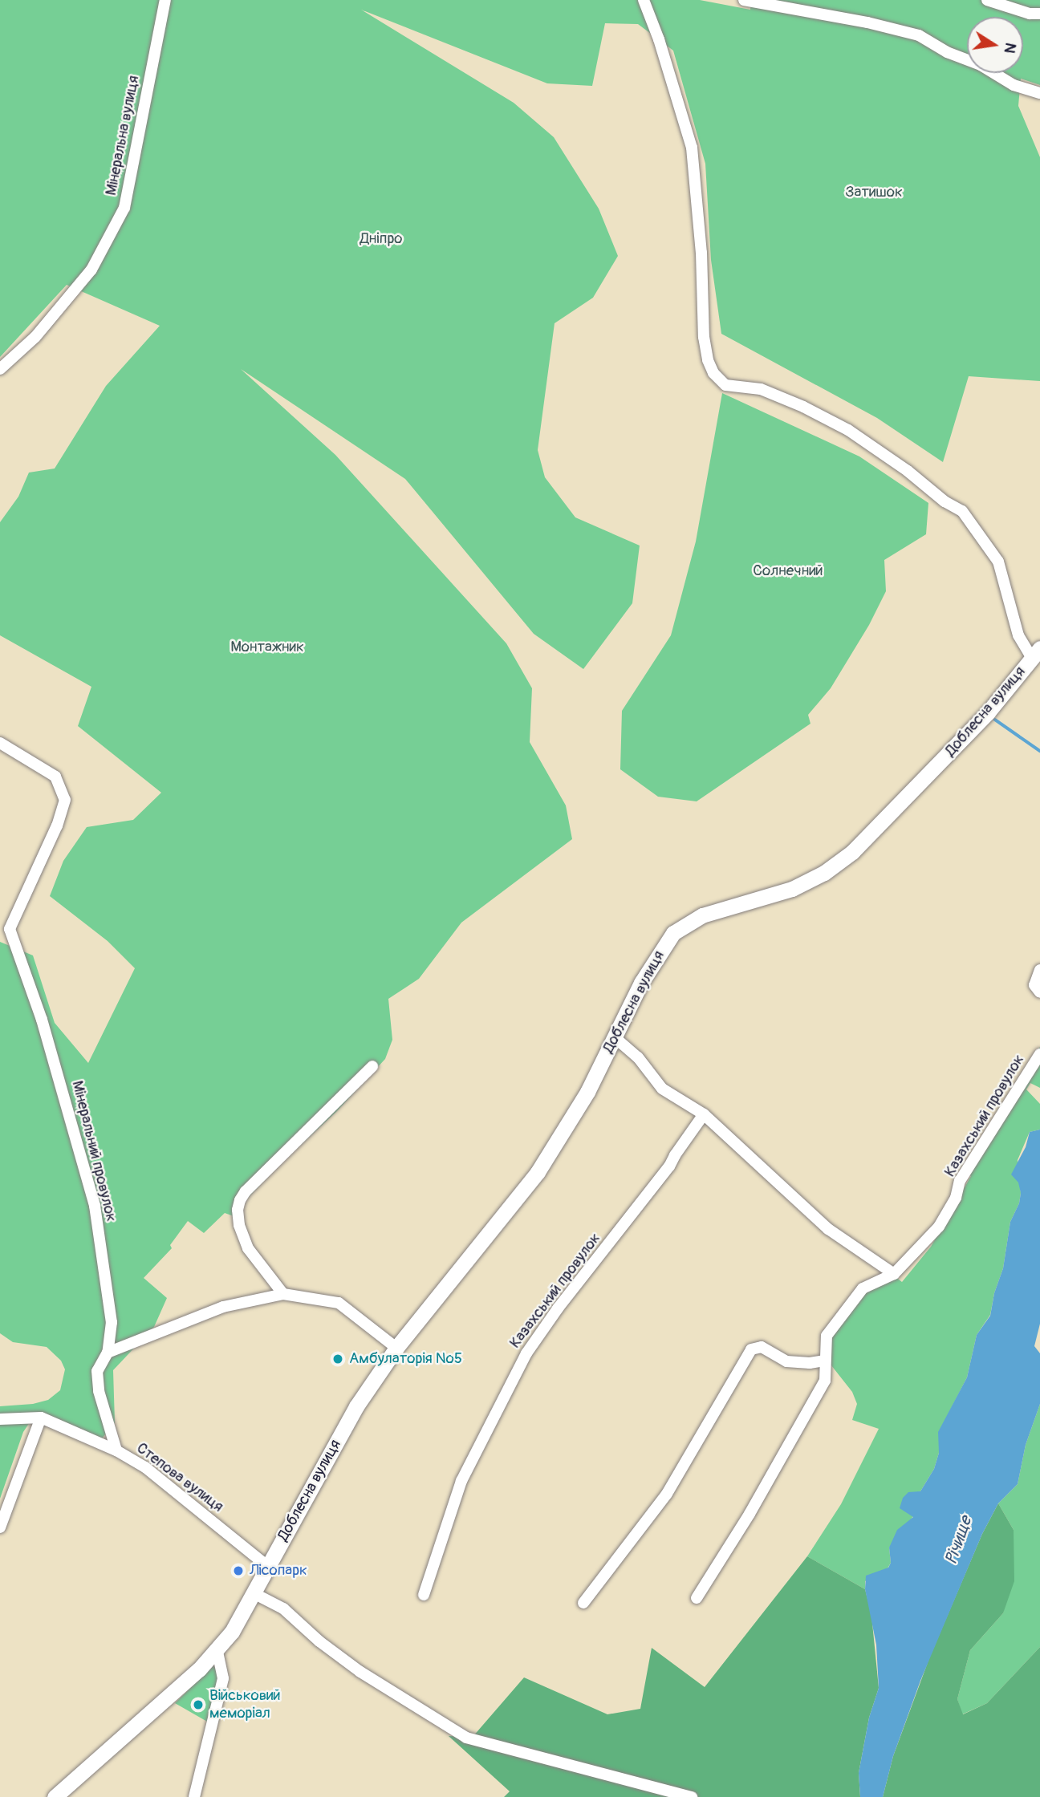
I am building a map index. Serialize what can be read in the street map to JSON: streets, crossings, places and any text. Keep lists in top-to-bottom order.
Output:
{
  "streets": {
    "street": [
      "Мінеральна вулиця",
      "Доблесна вулиця",
      "Казахський провулок",
      "Мінеральний провулок",
      "Степова вулиця"
    ]
  },
  "crossings": [
    ["Доблесна вулиця", "Степова вулиця"],
    ["Мінеральний провулок", "Степова вулиця"]
  ],
  "water": ["Річище"],
  "parks": [
    "Затишок",
    "Дніпро",
    "Солнечний",
    "Монтажник"
  ],
  "places": ["Амбулаторія №5", "Лісопарк", "Військовий меморіал"],
  "north": "right"
}
